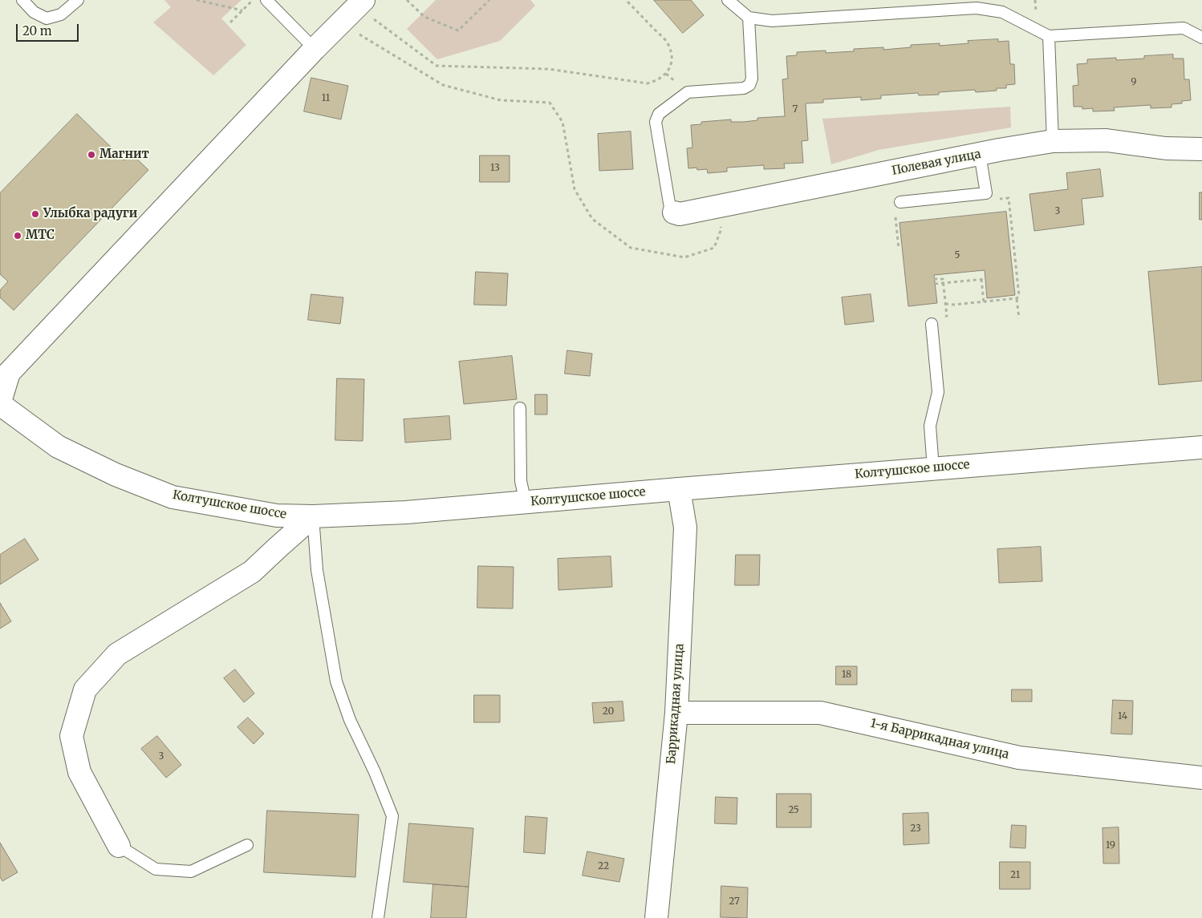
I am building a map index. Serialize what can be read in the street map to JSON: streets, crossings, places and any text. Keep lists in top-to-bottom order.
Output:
{
  "streets": {
    "street": [
      "Полевая улица",
      "Колтушское шоссе",
      "Баррикадная улица",
      "1-я Баррикадная улица"
    ]
  },
  "crossings": [
    ["Колтушское шоссе", "Баррикадная улица"],
    ["Баррикадная улица", "1-я Баррикадная улица"]
  ],
  "places": ["Магнит", "Улыбка радуги", "МТС"],
  "house_numbers": [
    "9",
    "11",
    "7",
    "13",
    "3",
    "5",
    "18",
    "20",
    "14",
    "3",
    "25",
    "23",
    "19",
    "22",
    "21",
    "27"
  ],
  "scale_bar": "20 m"
}
